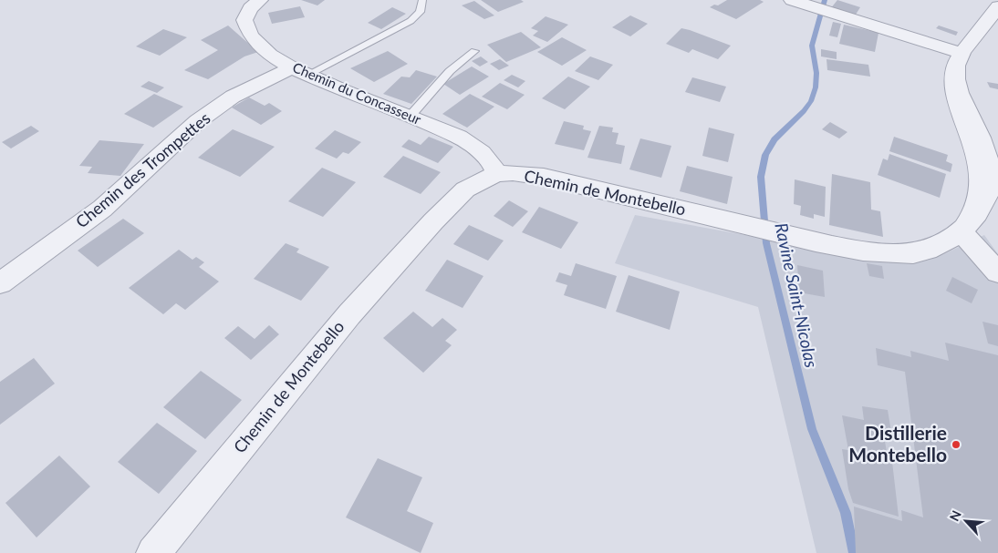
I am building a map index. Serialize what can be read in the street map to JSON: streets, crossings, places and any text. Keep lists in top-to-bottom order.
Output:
{
  "streets": {
    "street": ["Chemin du Concasseur", "Chemin des Trompettes", "Chemin de Montebello"]
  },
  "crossings": [
    ["Chemin du Concasseur", "Chemin des Trompettes"],
    ["Chemin du Concasseur", "Chemin de Montebello"]
  ],
  "water": ["Ravine Saint-Nicolas"],
  "places": ["Distillerie Montebello"],
  "north": "top left"
}
